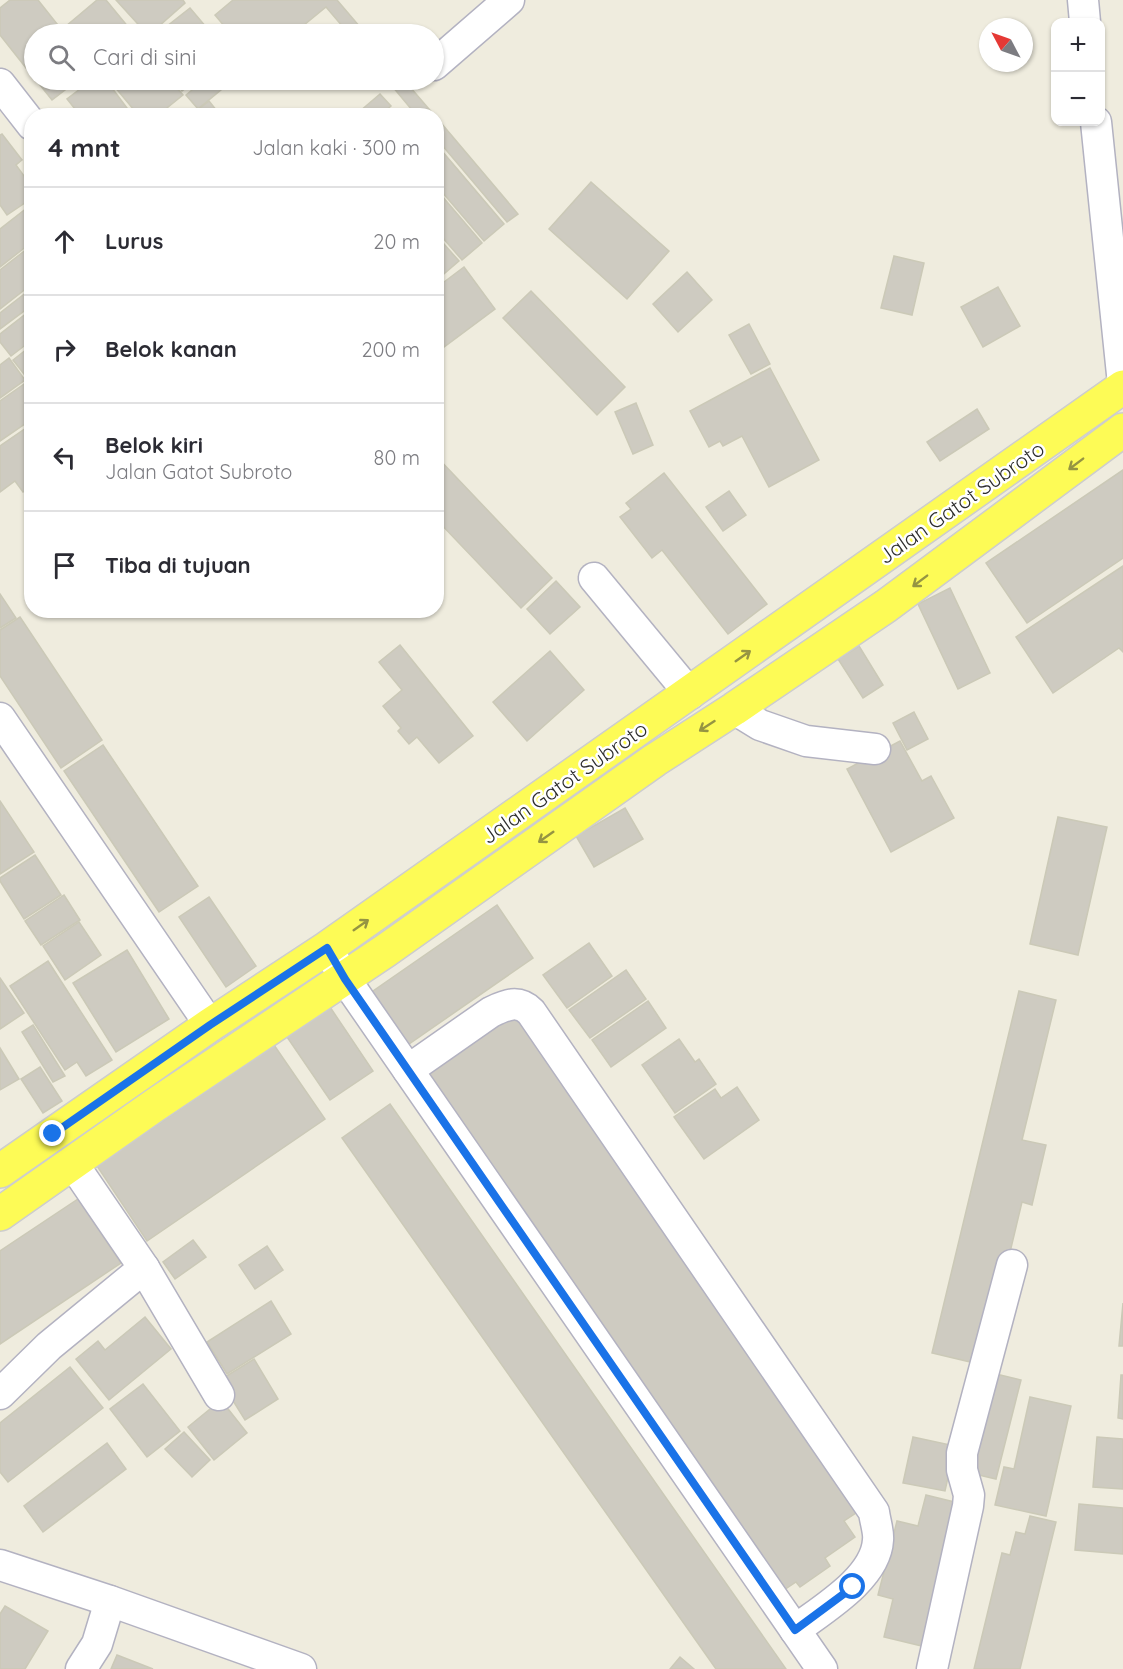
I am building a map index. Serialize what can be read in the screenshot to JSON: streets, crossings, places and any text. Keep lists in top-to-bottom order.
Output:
{
  "streets": {
    "main road": ["Jalan Gatot Subroto"]
  },
  "north": "top left",
  "page": {
    "map_buttons": ["+", "−"],
    "search": "Cari di sini",
    "heading": ["4 mnt", "Jalan kaki · 300 m"],
    "list": [
      ["Lurus", "20 m"],
      ["Belok kanan", "200 m"],
      ["Belok kiri", "Jalan Gatot Subroto", "80 m"],
      "Tiba di tujuan"
    ]
  }
}
